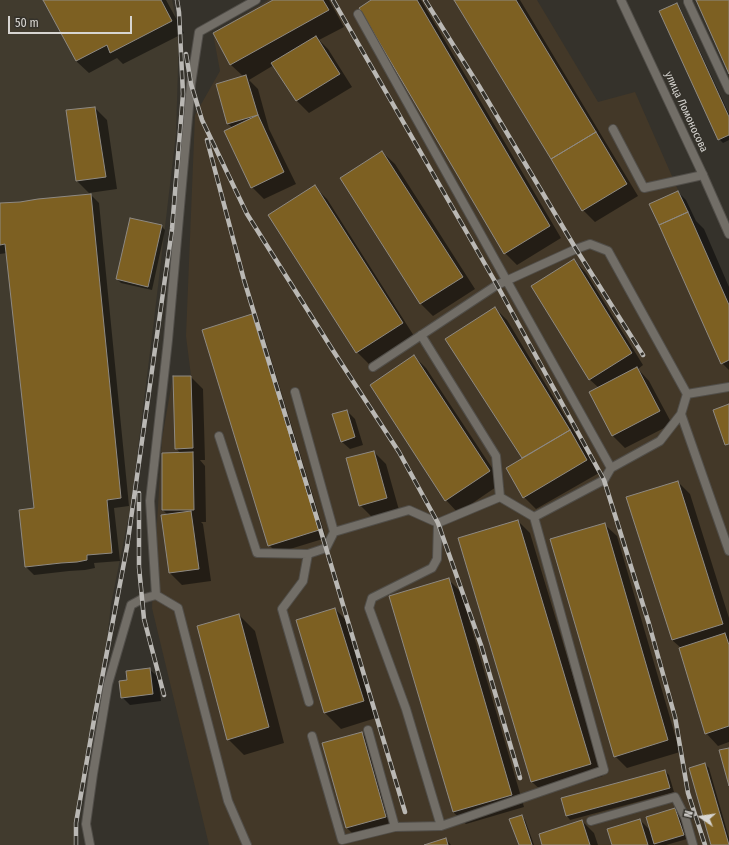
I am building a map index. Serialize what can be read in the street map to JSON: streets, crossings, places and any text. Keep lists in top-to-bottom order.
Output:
{
  "streets": {
    "street": ["улица Ломоносова"]
  },
  "scale_bar": "50 m",
  "north": "left"
}
